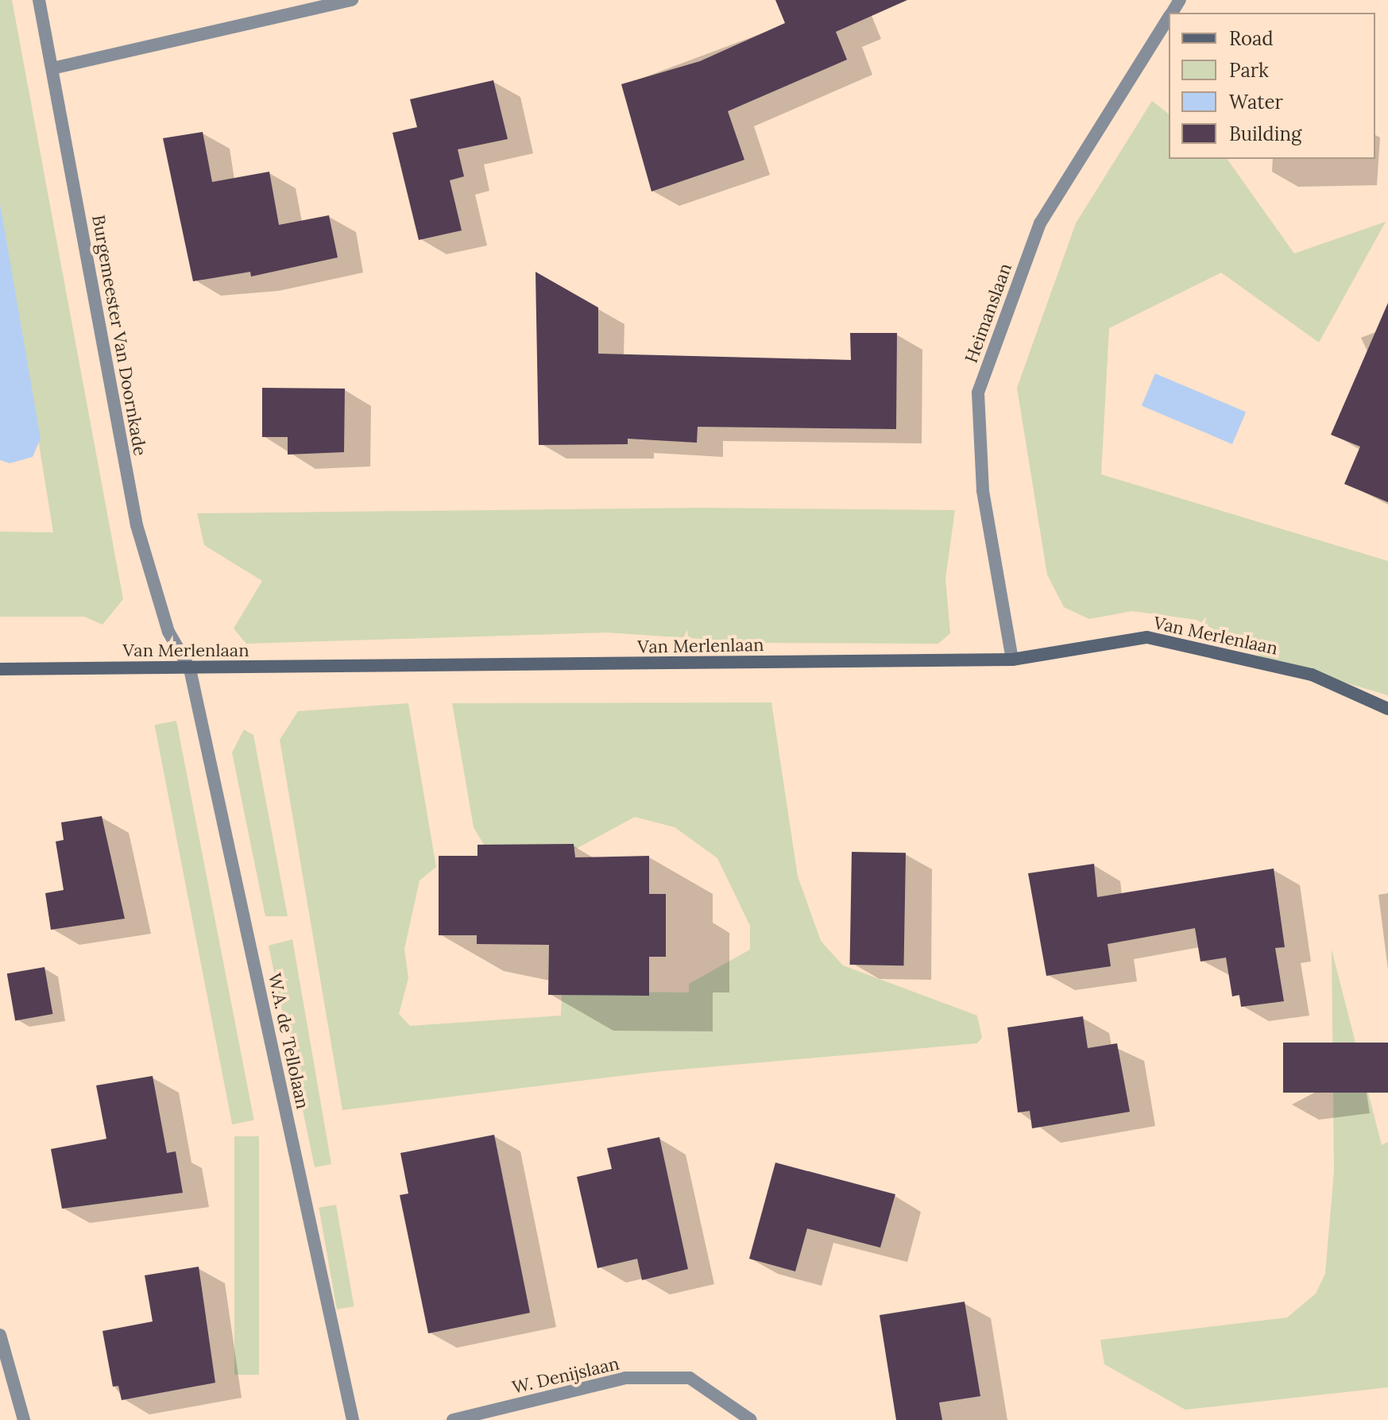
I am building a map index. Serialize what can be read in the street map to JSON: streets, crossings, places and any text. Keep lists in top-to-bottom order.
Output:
{
  "streets": {
    "main road": ["Van Merlenlaan"],
    "street": [
      "Heimanslaan",
      "Burgemeester Van Doornkade",
      "W.A. de Tellolaan",
      "W. Denijslaan"
    ]
  },
  "crossings": [
    ["Heimanslaan", "Van Merlenlaan"],
    ["Burgemeester Van Doornkade", "Van Merlenlaan"],
    ["Burgemeester Van Doornkade", "W.A. de Tellolaan"],
    ["Van Merlenlaan", "W.A. de Tellolaan"]
  ],
  "legend": [
    "Road",
    "Park",
    "Water",
    "Building"
  ]
}
